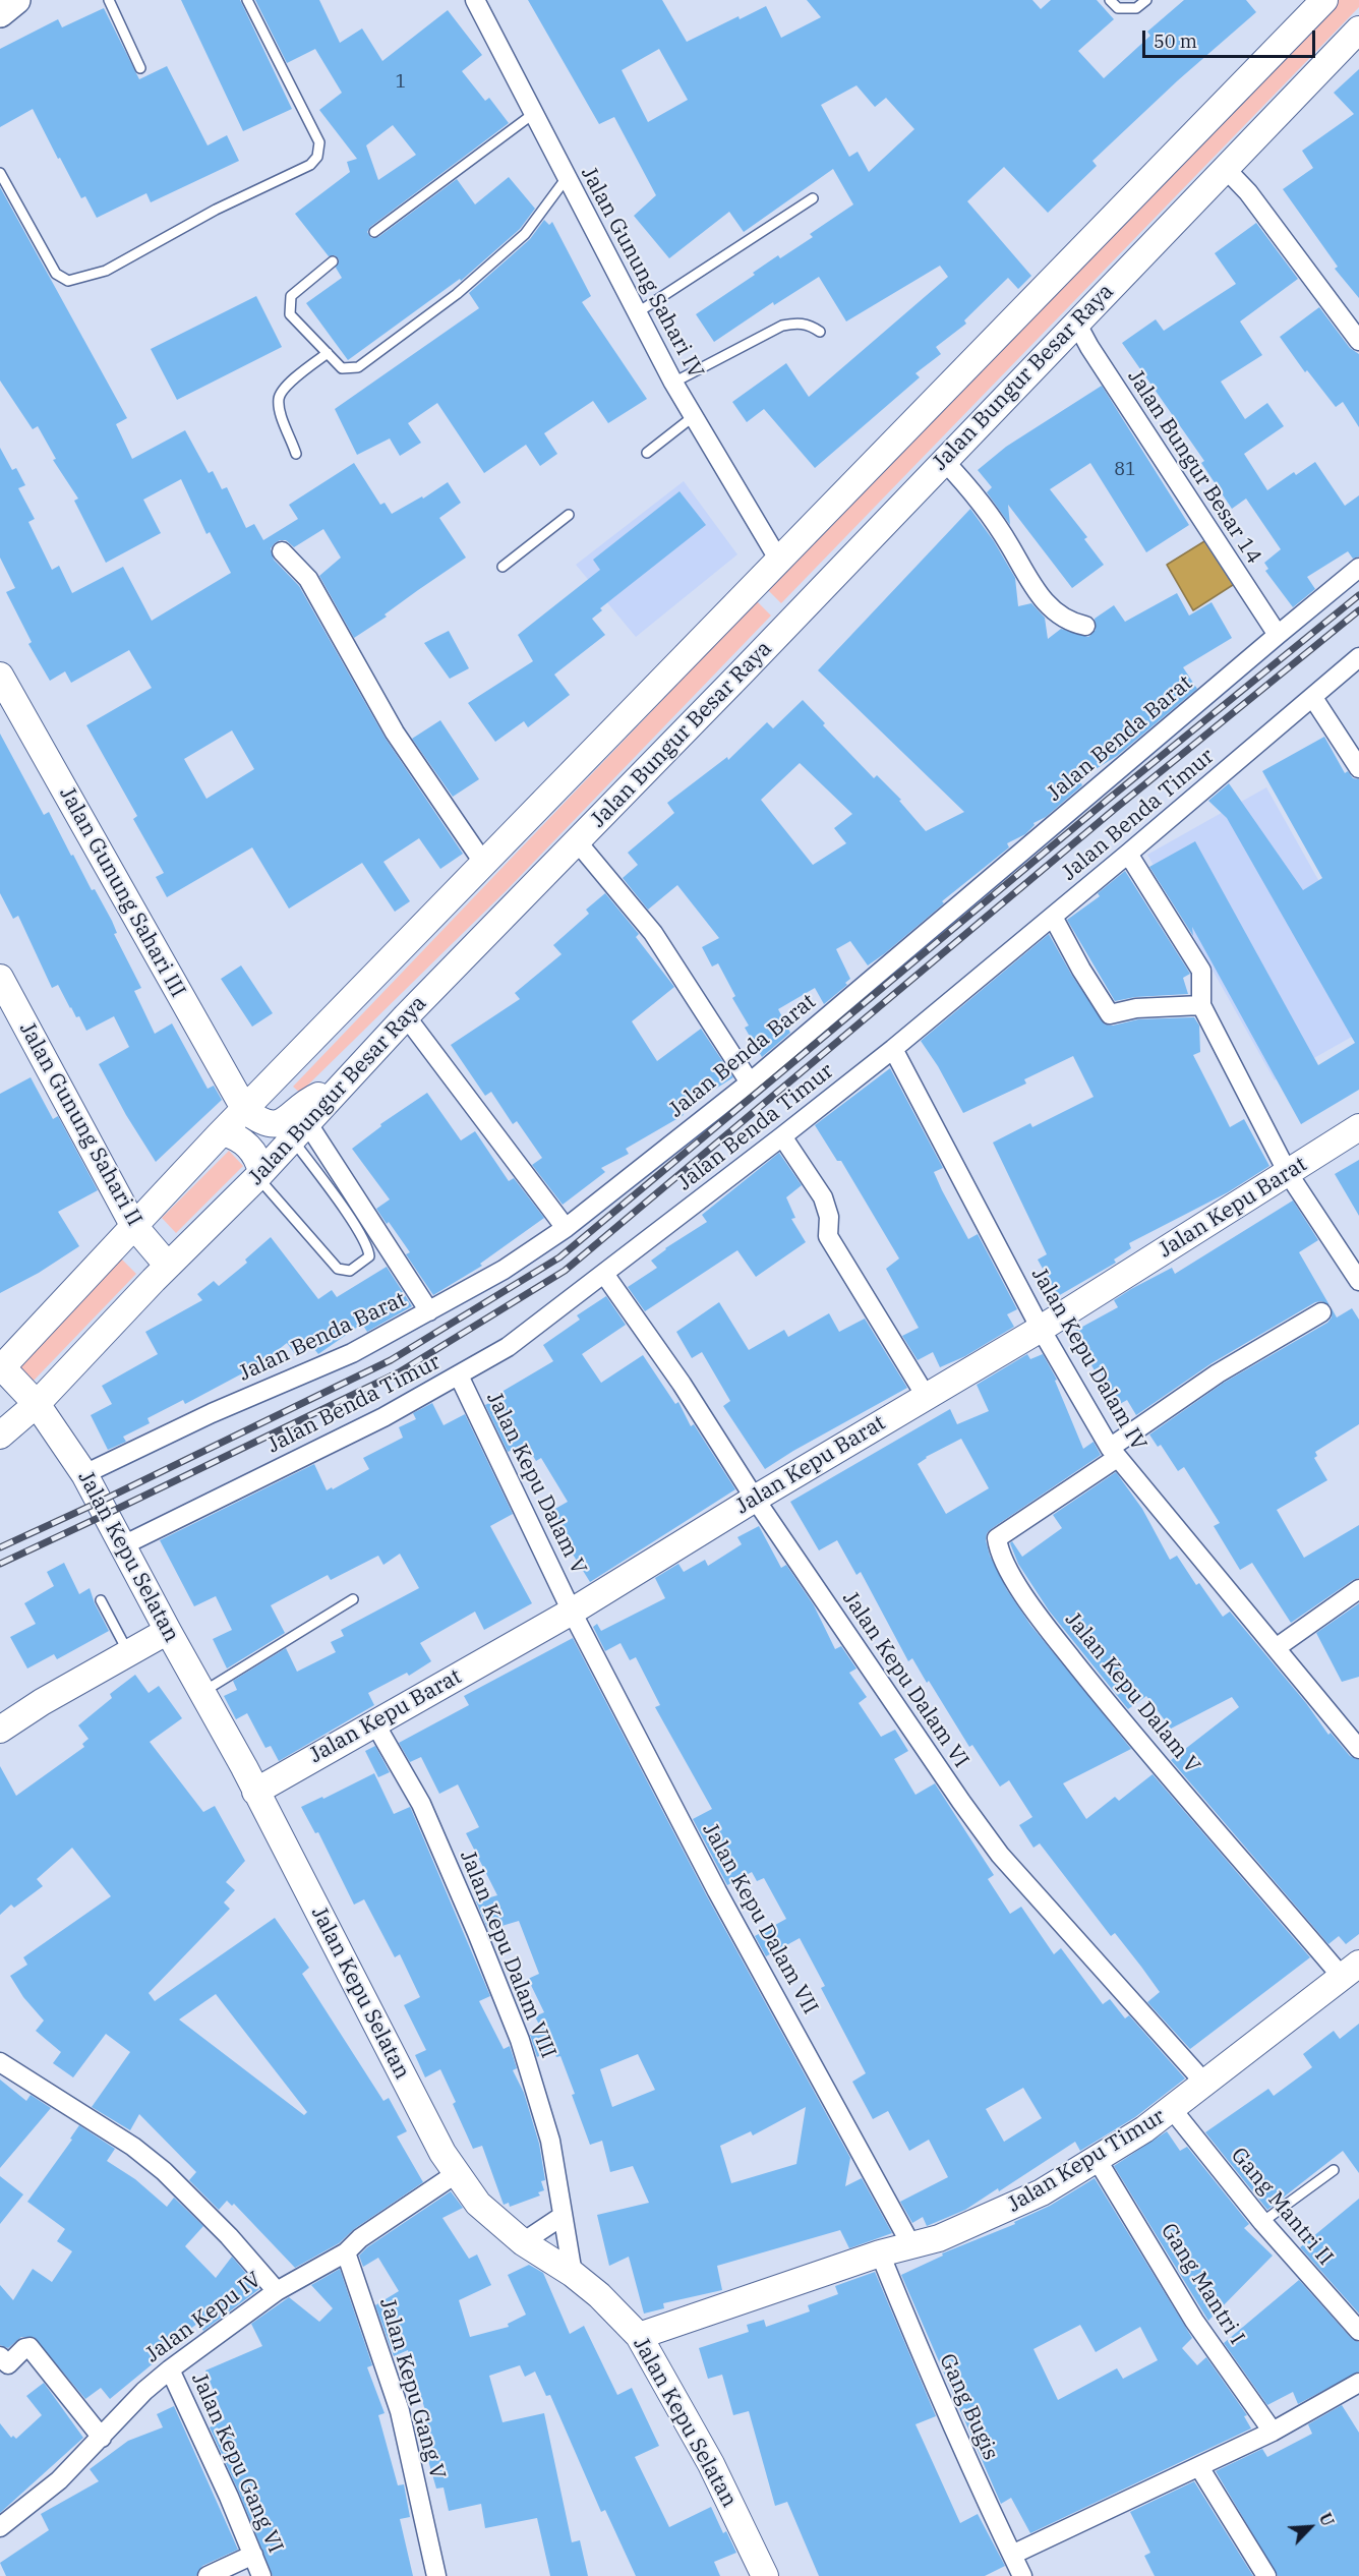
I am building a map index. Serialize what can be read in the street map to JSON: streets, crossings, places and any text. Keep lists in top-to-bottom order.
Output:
{
  "streets": {
    "street": [
      "Jalan Gunung Sahari IV",
      "Jalan Bungur Besar Raya",
      "Jalan Bungur Besar 14",
      "Jalan Benda Barat",
      "Jalan Benda Timur",
      "Jalan Gunung Sahari III",
      "Jalan Gunung Sahari II",
      "Jalan Kepu Barat",
      "Jalan Kepu Dalam IV",
      "Jalan Kepu Dalam V",
      "Jalan Kepu Selatan",
      "Jalan Kepu Dalam VI",
      "Jalan Kepu Dalam VII",
      "Jalan Kepu Dalam VIII",
      "Jalan Kepu Timur",
      "Gang Mantri II",
      "Gang Mantri I",
      "Jalan Kepu IV",
      "Jalan Kepu Gang V",
      "Gang Bugis",
      "Jalan Kepu Gang VI"
    ]
  },
  "crossings": [
    ["Jalan Bungur Besar Raya", "Jalan Bungur Besar 14"],
    ["Jalan Bungur Besar Raya", "Jalan Gunung Sahari III"],
    ["Jalan Bungur Besar Raya", "Jalan Gunung Sahari II"],
    ["Jalan Bungur Besar Raya", "Jalan Kepu Selatan"],
    ["Jalan Bungur Besar 14", "Jalan Benda Barat"],
    ["Jalan Benda Barat", "Jalan Kepu Selatan"],
    ["Jalan Benda Timur", "Jalan Kepu Dalam IV"],
    ["Jalan Benda Timur", "Jalan Kepu Dalam V"],
    ["Jalan Benda Timur", "Jalan Kepu Selatan"],
    ["Jalan Benda Timur", "Jalan Kepu Dalam VI"],
    ["Jalan Kepu Barat", "Jalan Kepu Dalam IV"],
    ["Jalan Kepu Barat", "Jalan Kepu Dalam V"],
    ["Jalan Kepu Barat", "Jalan Kepu Selatan"],
    ["Jalan Kepu Barat", "Jalan Kepu Dalam VI"],
    ["Jalan Kepu Barat", "Jalan Kepu Dalam VII"],
    ["Jalan Kepu Barat", "Jalan Kepu Dalam VIII"],
    ["Jalan Kepu Dalam IV", "Jalan Kepu Dalam V"],
    ["Jalan Kepu Dalam V", "Jalan Kepu Dalam VII"],
    ["Jalan Kepu Dalam V", "Jalan Kepu Timur"],
    ["Jalan Kepu Selatan", "Jalan Kepu Dalam VIII"],
    ["Jalan Kepu Selatan", "Jalan Kepu Timur"],
    ["Jalan Kepu Selatan", "Jalan Kepu IV"],
    ["Jalan Kepu Dalam VI", "Jalan Kepu Timur"],
    ["Jalan Kepu Dalam VII", "Jalan Kepu Timur"],
    ["Jalan Kepu Timur", "Gang Mantri II"],
    ["Jalan Kepu Timur", "Gang Mantri I"],
    ["Jalan Kepu Timur", "Gang Bugis"],
    ["Jalan Kepu IV", "Jalan Kepu Gang V"],
    ["Jalan Kepu IV", "Jalan Kepu Gang VI"]
  ],
  "house_numbers": ["1", "81"],
  "scale_bar": "50 m",
  "north": "top right"
}
